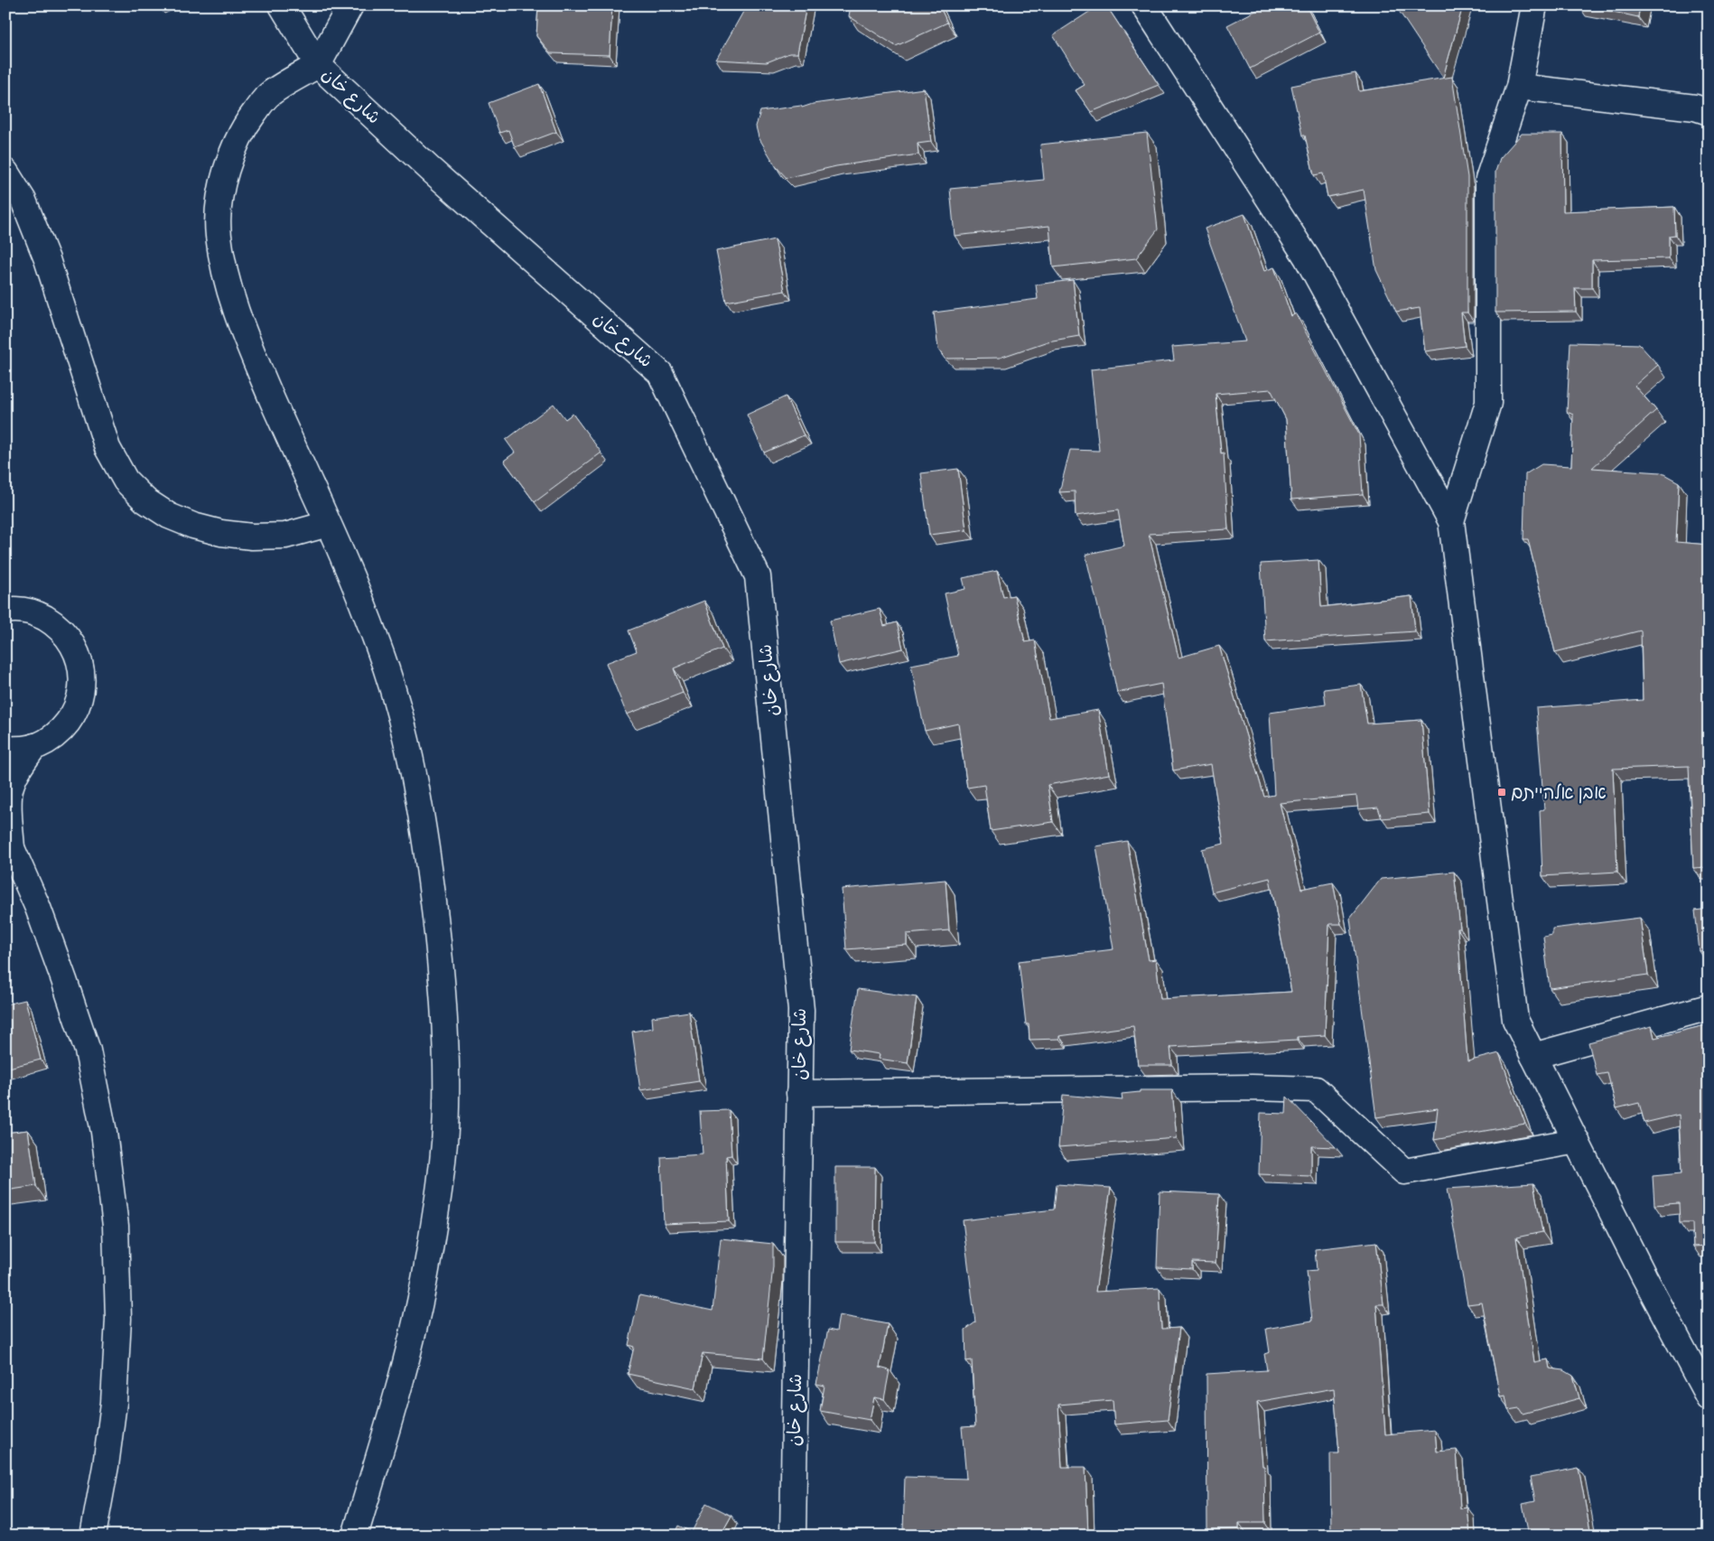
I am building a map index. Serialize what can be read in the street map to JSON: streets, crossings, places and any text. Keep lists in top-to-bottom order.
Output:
{
  "streets": {
    "street": ["شارع خان"]
  },
  "places": {
    "transit": ["אבן אלהייתם"]
  }
}
